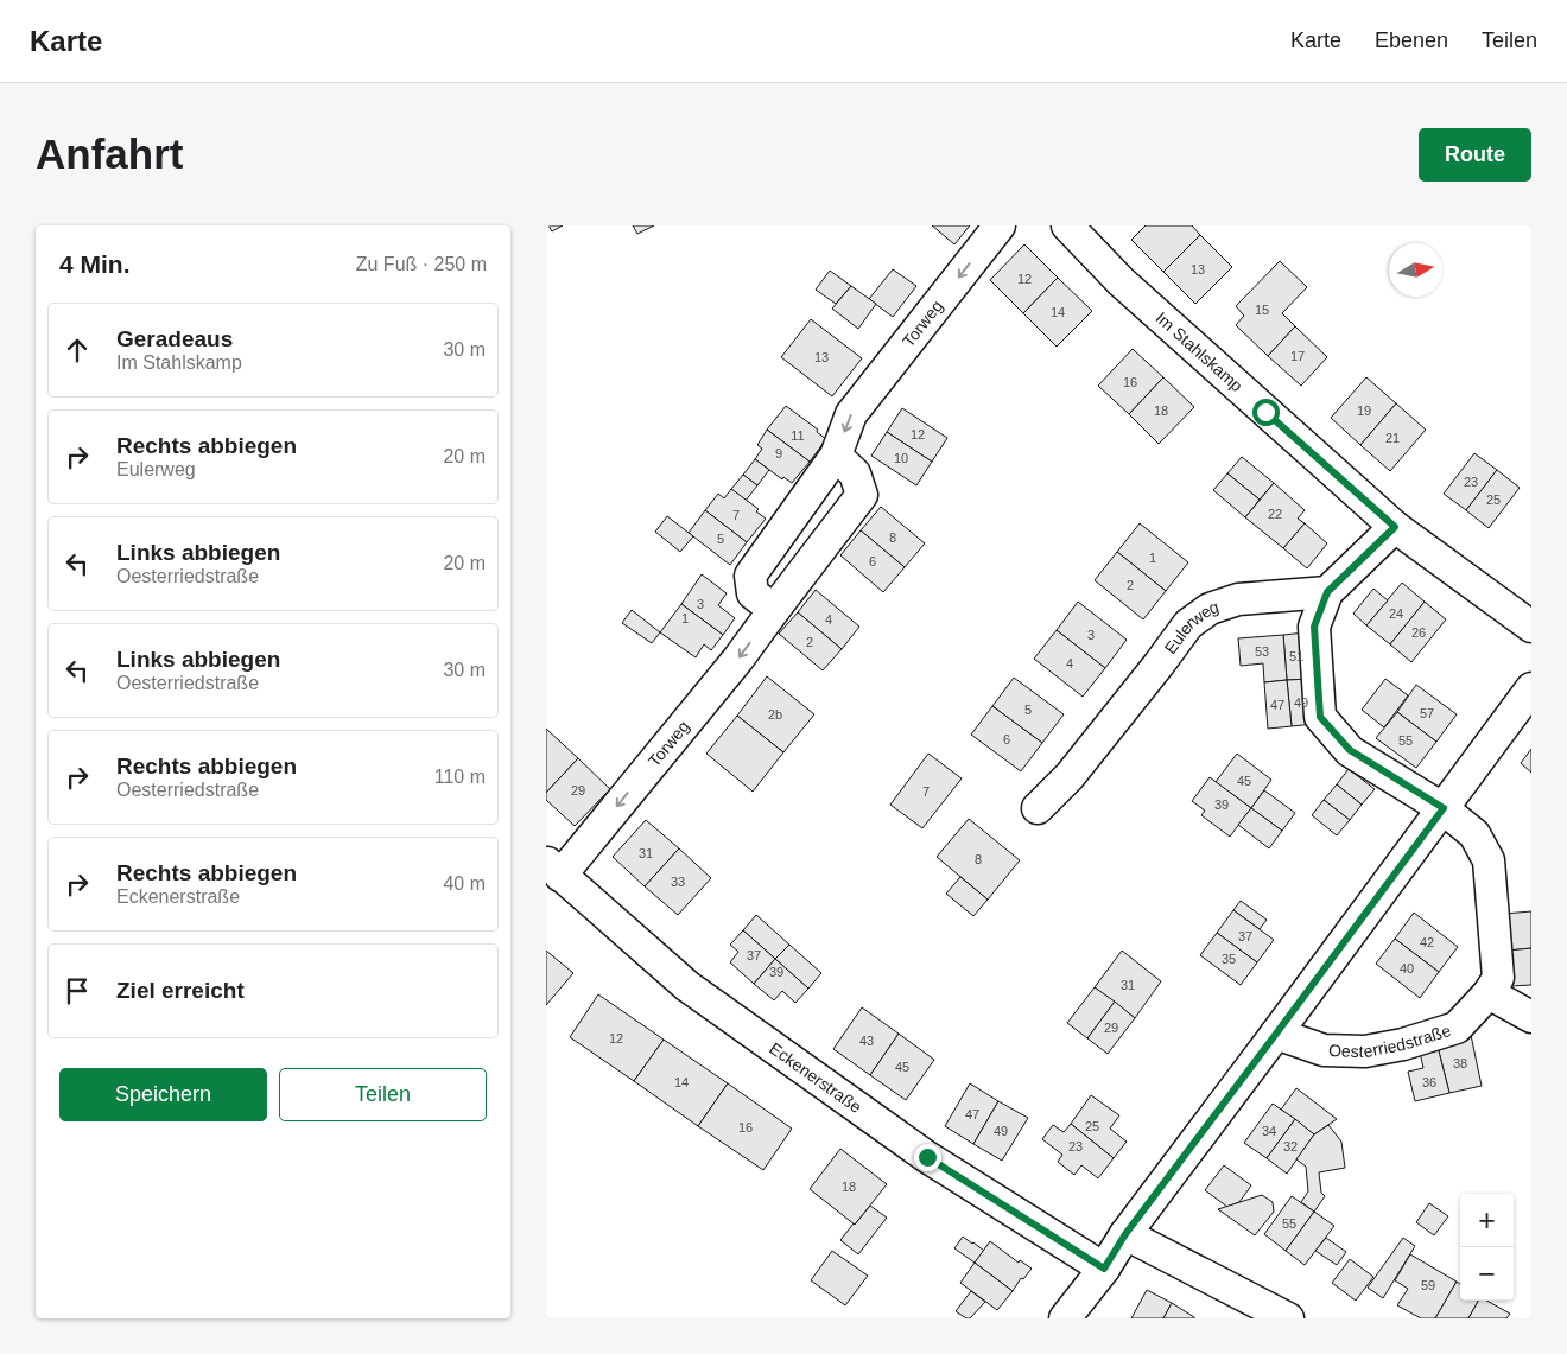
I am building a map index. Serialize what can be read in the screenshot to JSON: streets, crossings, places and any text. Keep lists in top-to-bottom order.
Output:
{
  "streets": {
    "street": [
      "Torweg",
      "Im Stahlskamp",
      "Eulerweg",
      "Oesterriedstraße",
      "Eckenerstraße"
    ]
  },
  "crossings": [
    ["Torweg", "Eckenerstraße"],
    ["Eulerweg", "Oesterriedstraße"]
  ],
  "one_way": ["Torweg"],
  "house_numbers": [
    "13",
    "12",
    "15",
    "14",
    "17",
    "13",
    "16",
    "18",
    "19",
    "12",
    "11",
    "21",
    "9",
    "10",
    "23",
    "25",
    "22",
    "7",
    "8",
    "5",
    "1",
    "6",
    "2",
    "3",
    "24",
    "1",
    "4",
    "26",
    "3",
    "2",
    "53",
    "51",
    "4",
    "49",
    "47",
    "5",
    "57",
    "2b",
    "6",
    "55",
    "45",
    "29",
    "7",
    "39",
    "31",
    "8",
    "33",
    "37",
    "42",
    "37",
    "35",
    "40",
    "39",
    "31",
    "29",
    "12",
    "43",
    "38",
    "45",
    "14",
    "36",
    "47",
    "25",
    "16",
    "49",
    "34",
    "23",
    "32",
    "18",
    "55",
    "59"
  ],
  "north": "right",
  "page": {
    "header": "Karte",
    "nav": ["Karte", "Ebenen", "Teilen"],
    "buttons": [
      "Route",
      ["Speichern", "Teilen"]
    ],
    "title": "Anfahrt",
    "heading": ["4 Min.", "Zu Fuß · 250 m"],
    "list": [
      ["Geradeaus", "Im Stahlskamp", "30 m"],
      ["Rechts abbiegen", "Eulerweg", "20 m"],
      ["Links abbiegen", "Oesterriedstraße", "20 m"],
      ["Links abbiegen", "Oesterriedstraße", "30 m"],
      ["Rechts abbiegen", "Oesterriedstraße", "110 m"],
      ["Rechts abbiegen", "Eckenerstraße", "40 m"],
      "Ziel erreicht"
    ],
    "map_buttons": ["+", "−"]
  }
}
